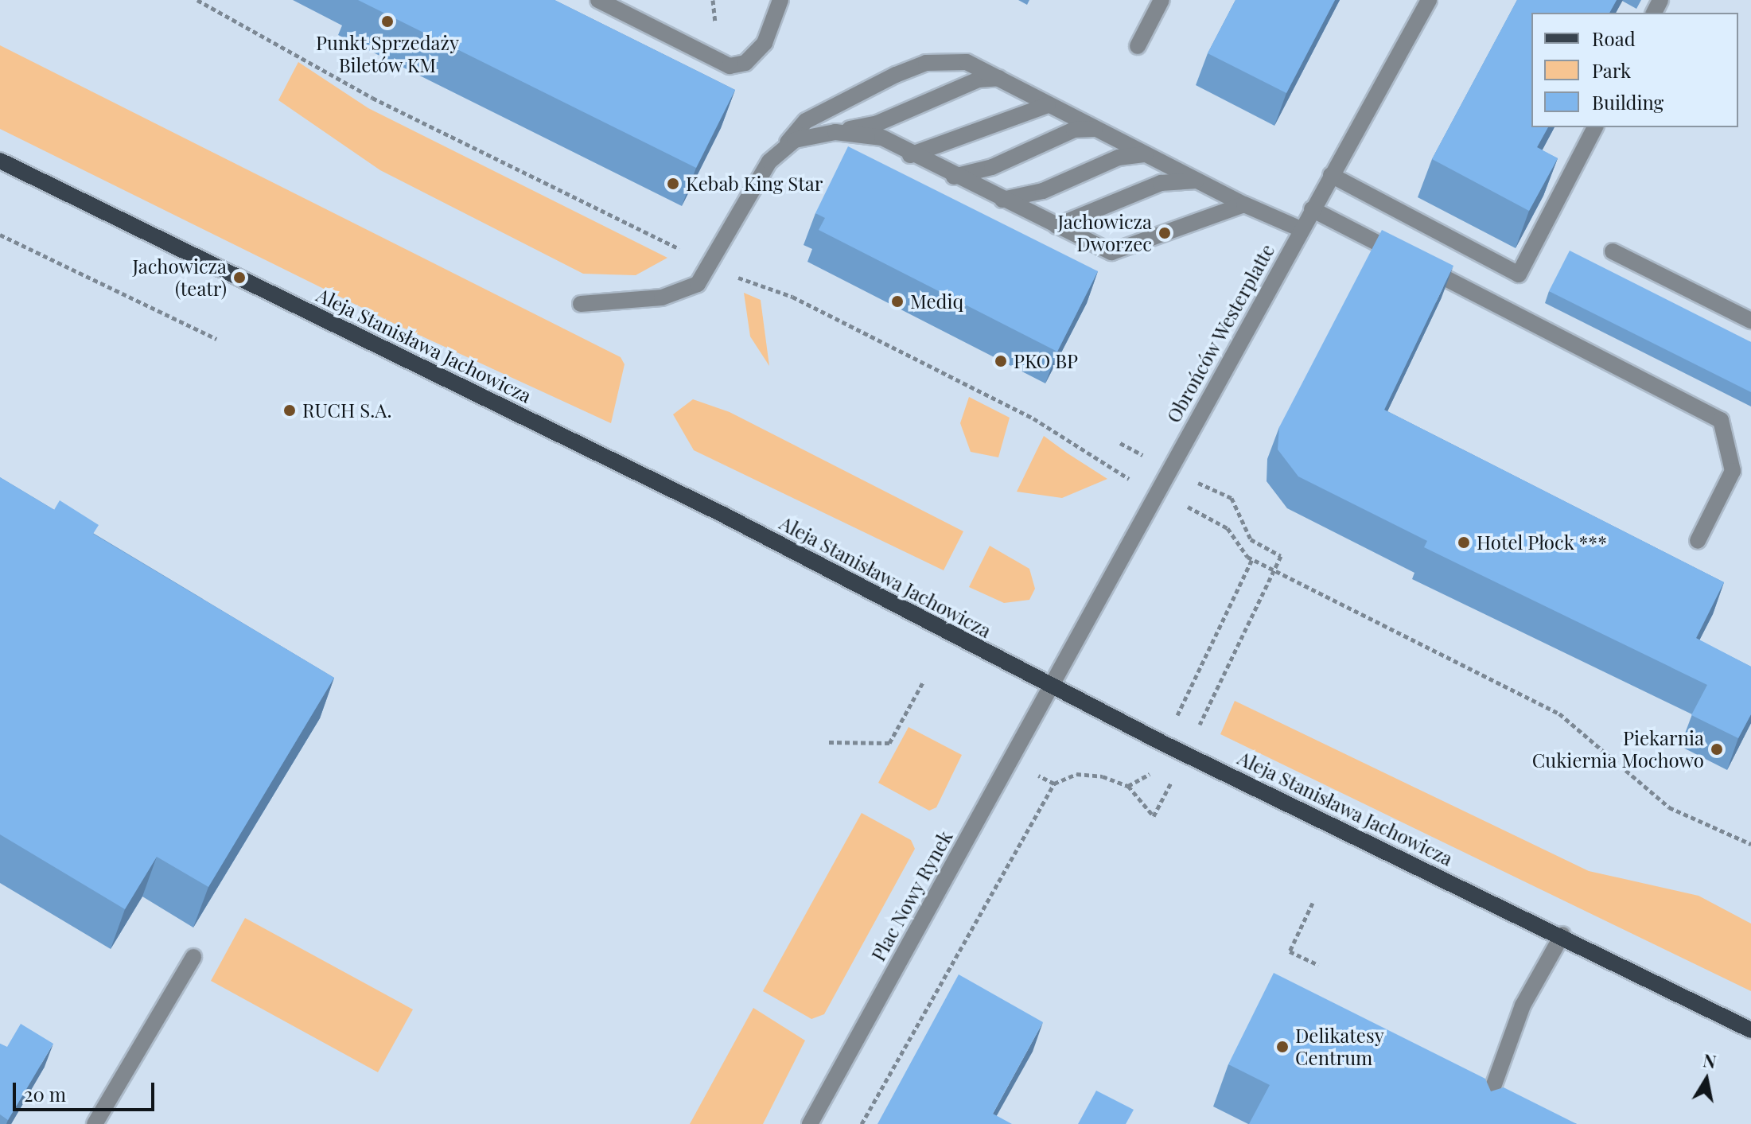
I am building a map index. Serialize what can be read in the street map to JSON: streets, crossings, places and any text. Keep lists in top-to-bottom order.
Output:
{
  "streets": {
    "main road": ["Aleja Stanisława Jachowicza"],
    "street": ["Obrońców Westerplatte", "Plac Nowy Rynek"]
  },
  "crossings": [
    ["Obrońców Westerplatte", "Aleja Stanisława Jachowicza"],
    ["Obrońców Westerplatte", "Plac Nowy Rynek"],
    ["Aleja Stanisława Jachowicza", "Plac Nowy Rynek"]
  ],
  "places": [
    "Punkt Sprzedaży Biletów KM",
    "Kebab King Star",
    "Jachowicza Dworzec",
    "Jachowicza (teatr)",
    "Mediq",
    "PKO BP",
    "RUCH S.A.",
    "Hotel Płock ***",
    "Piekarnia Cukiernia Mochowo",
    "Delikatesy Centrum"
  ],
  "legend": ["Road", "Park", "Building"],
  "scale_bar": "20 m",
  "north": "top"
}
